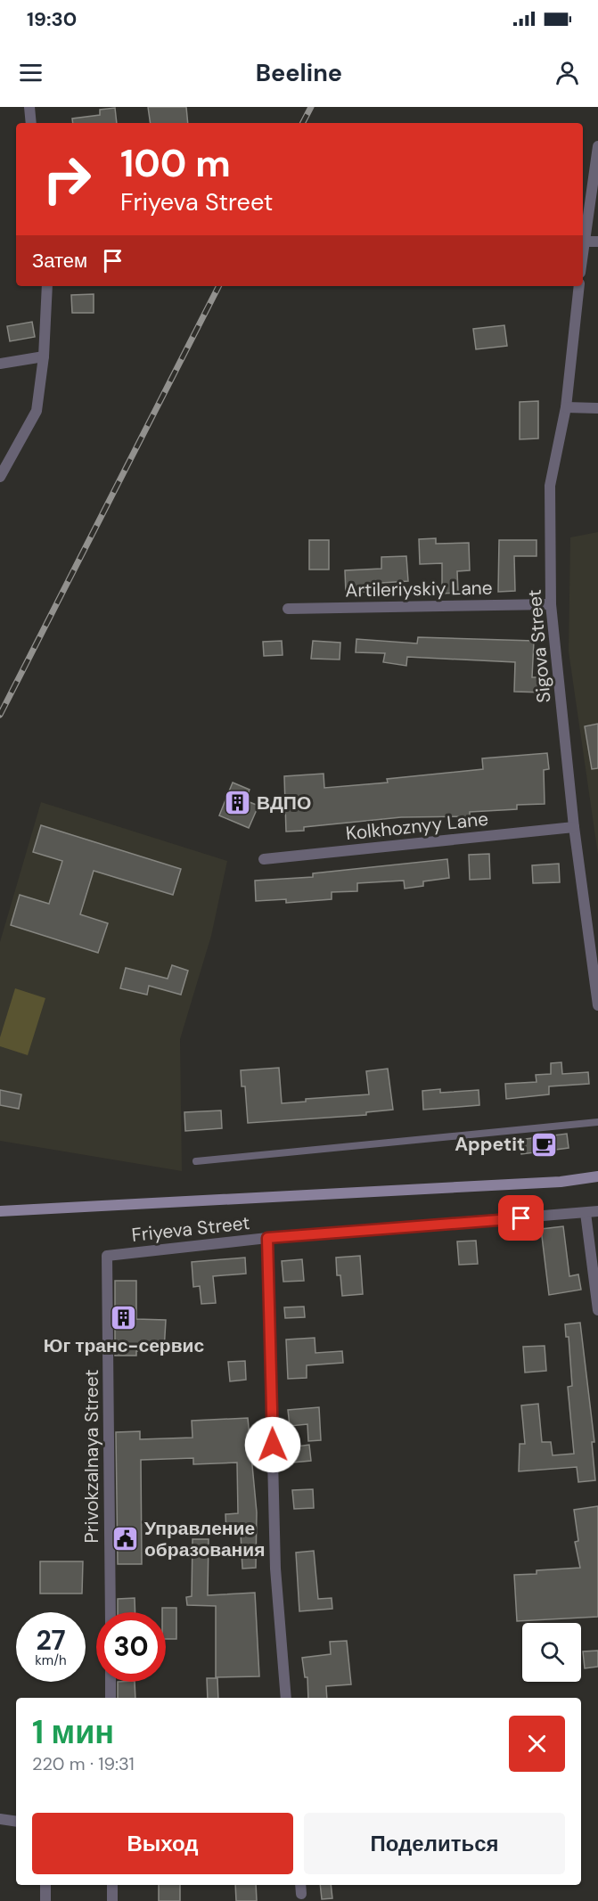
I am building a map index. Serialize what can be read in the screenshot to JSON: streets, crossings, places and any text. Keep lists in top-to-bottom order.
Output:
{
  "streets": {
    "street": [
      "Artileriyskiy Lane",
      "Sigova Street",
      "Kolkhoznyy Lane",
      "Friyeva Street",
      "Privokzalnaya Street"
    ]
  },
  "crossings": [
    ["Artileriyskiy Lane", "Sigova Street"],
    ["Sigova Street", "Kolkhoznyy Lane"],
    ["Friyeva Street", "Privokzalnaya Street"]
  ],
  "places": {
    "building": ["ВДПО", "Юг транс-сервис"],
    "cafe": ["Appetit"],
    "public building": ["Управление образования"]
  },
  "page": {
    "status": "19:30",
    "header": "Beeline",
    "turn": ["100 m", "Friyeva Street"],
    "then": "Затем",
    "speed": "27 km/h",
    "limit": "30",
    "heading": ["1 мин", "220 m · 19:31"],
    "buttons": ["Выход", "Поделиться"]
  }
}
